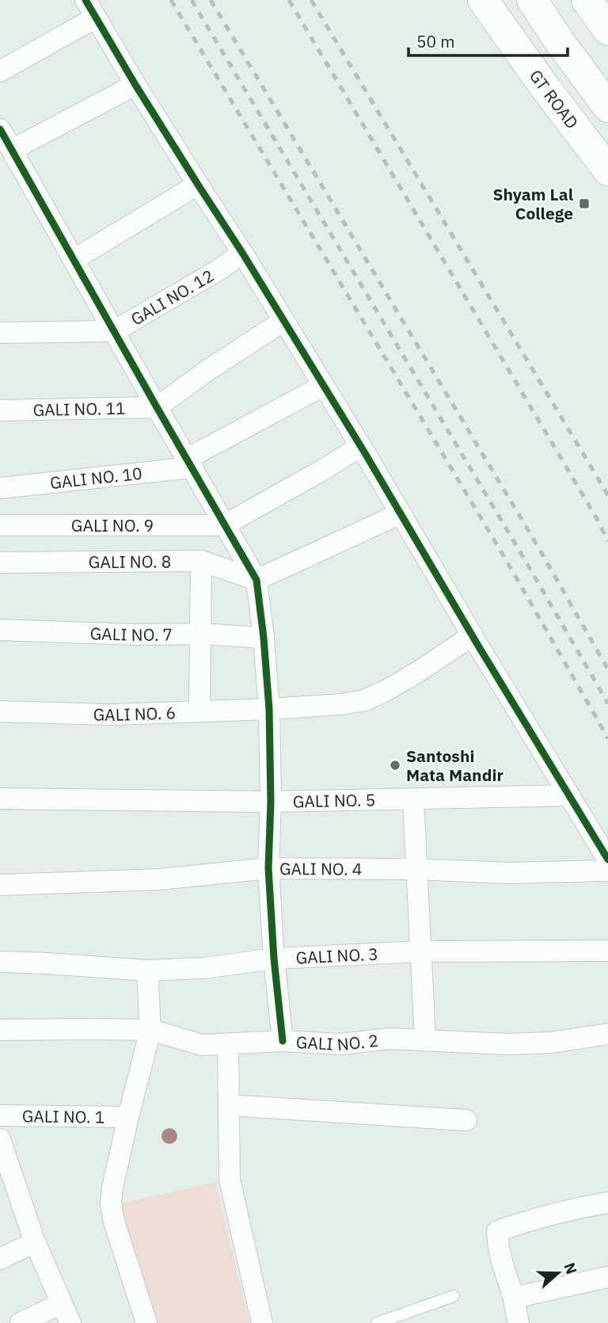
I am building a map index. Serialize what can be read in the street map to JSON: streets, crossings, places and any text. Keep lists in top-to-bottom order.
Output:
{
  "streets": {
    "main road": ["GT ROAD"],
    "street": [
      "GALI NO. 12",
      "GALI NO. 11",
      "GALI NO. 10",
      "GALI NO. 9",
      "GALI NO. 8",
      "GALI NO. 7",
      "GALI NO. 6",
      "GALI NO. 5",
      "GALI NO. 4",
      "GALI NO. 3",
      "GALI NO. 2",
      "GALI NO. 1"
    ]
  },
  "places": {
    "transit": ["Shyam Lal College"],
    "other": ["Santoshi Mata Mandir"]
  },
  "scale_bar": "50 m",
  "north": "right"
}
